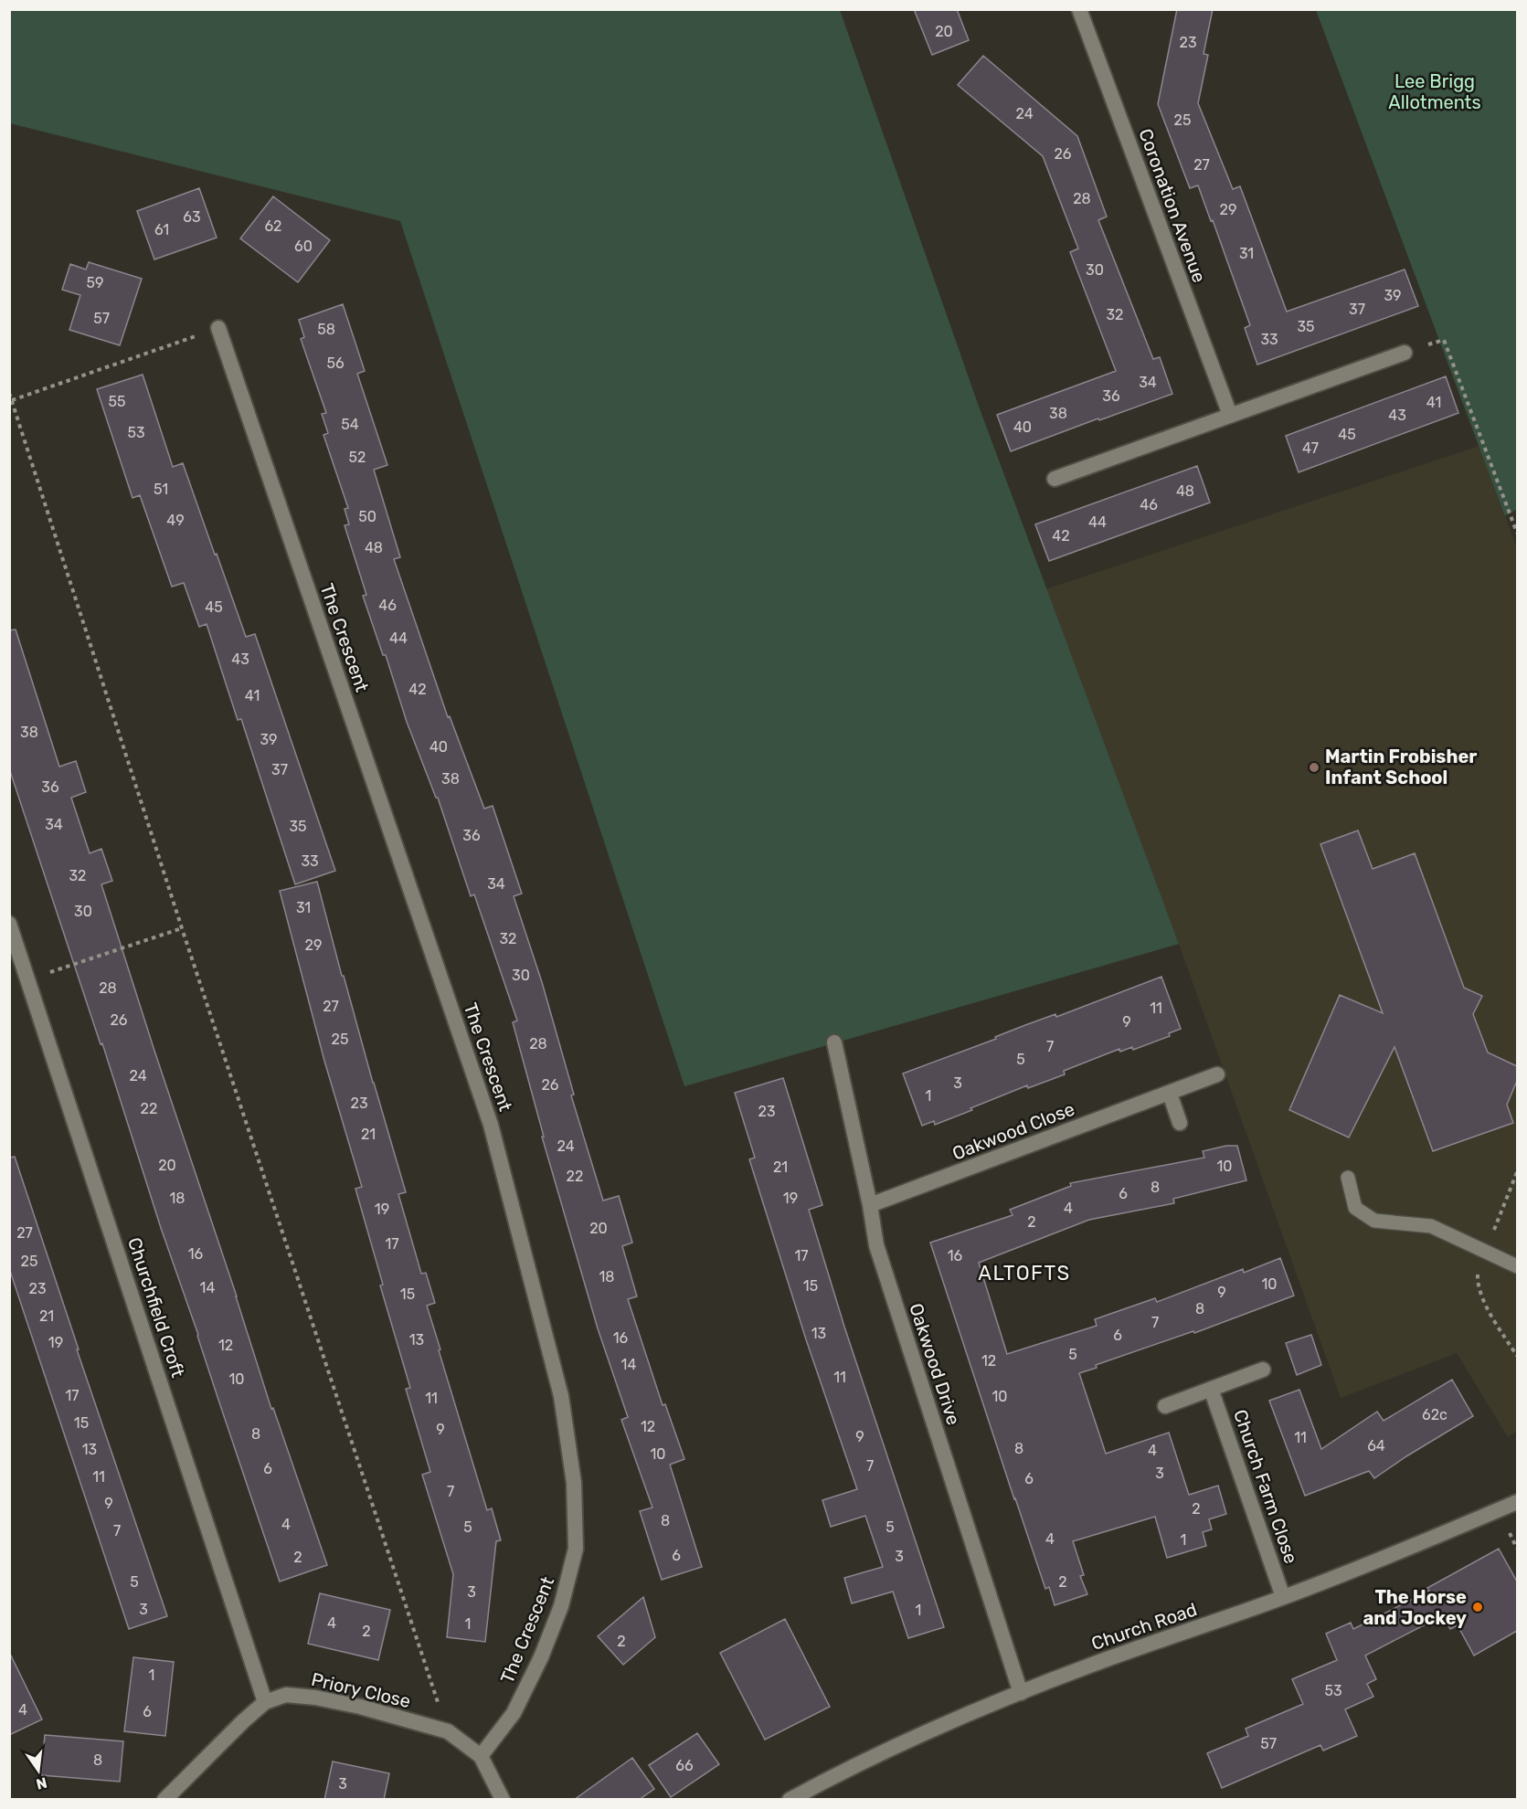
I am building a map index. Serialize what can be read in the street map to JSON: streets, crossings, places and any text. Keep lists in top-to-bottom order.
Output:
{
  "streets": {
    "street": [
      "Coronation Avenue",
      "The Crescent",
      "Oakwood Close",
      "Churchfield Croft",
      "Oakwood Drive",
      "Church Farm Close",
      "Church Road",
      "Priory Close"
    ]
  },
  "crossings": [
    ["The Crescent", "Priory Close"],
    ["Oakwood Close", "Oakwood Drive"],
    ["Churchfield Croft", "Priory Close"],
    ["Oakwood Drive", "Church Road"],
    ["Church Farm Close", "Church Road"]
  ],
  "districts": ["ALTOFTS"],
  "parks": ["Lee Brigg Allotments"],
  "places": ["Martin Frobisher Infant School", "The Horse and Jockey"],
  "house_numbers": [
    "20",
    "23",
    "24",
    "25",
    "26",
    "27",
    "28",
    "29",
    "63",
    "62",
    "61",
    "60",
    "31",
    "30",
    "59",
    "39",
    "37",
    "32",
    "57",
    "35",
    "58",
    "33",
    "56",
    "34",
    "36",
    "55",
    "41",
    "38",
    "43",
    "54",
    "40",
    "53",
    "45",
    "47",
    "52",
    "51",
    "48",
    "46",
    "50",
    "49",
    "44",
    "42",
    "48",
    "46",
    "45",
    "44",
    "43",
    "42",
    "41",
    "38",
    "39",
    "40",
    "37",
    "38",
    "36",
    "34",
    "35",
    "36",
    "33",
    "32",
    "34",
    "31",
    "30",
    "32",
    "29",
    "30",
    "28",
    "27",
    "11",
    "26",
    "9",
    "25",
    "28",
    "7",
    "5",
    "24",
    "3",
    "26",
    "1",
    "23",
    "22",
    "23",
    "21",
    "24",
    "20",
    "10",
    "21",
    "22",
    "8",
    "6",
    "18",
    "19",
    "4",
    "19",
    "2",
    "20",
    "27",
    "17",
    "16",
    "17",
    "16",
    "25",
    "18",
    "10",
    "15",
    "14",
    "23",
    "9",
    "15",
    "8",
    "21",
    "7",
    "13",
    "6",
    "16",
    "13",
    "19",
    "12",
    "5",
    "12",
    "14",
    "11",
    "10",
    "17",
    "10",
    "11",
    "62c",
    "15",
    "12",
    "9",
    "8",
    "9",
    "11",
    "64",
    "8",
    "13",
    "4",
    "10",
    "7",
    "6",
    "3",
    "11",
    "6",
    "7",
    "9",
    "2",
    "8",
    "4",
    "5",
    "5",
    "7",
    "4",
    "1",
    "6",
    "3",
    "2",
    "5",
    "2",
    "3",
    "3",
    "1",
    "4",
    "1",
    "2",
    "2",
    "1",
    "53",
    "4",
    "6",
    "57",
    "8",
    "66",
    "3"
  ],
  "north": "bottom"
}
